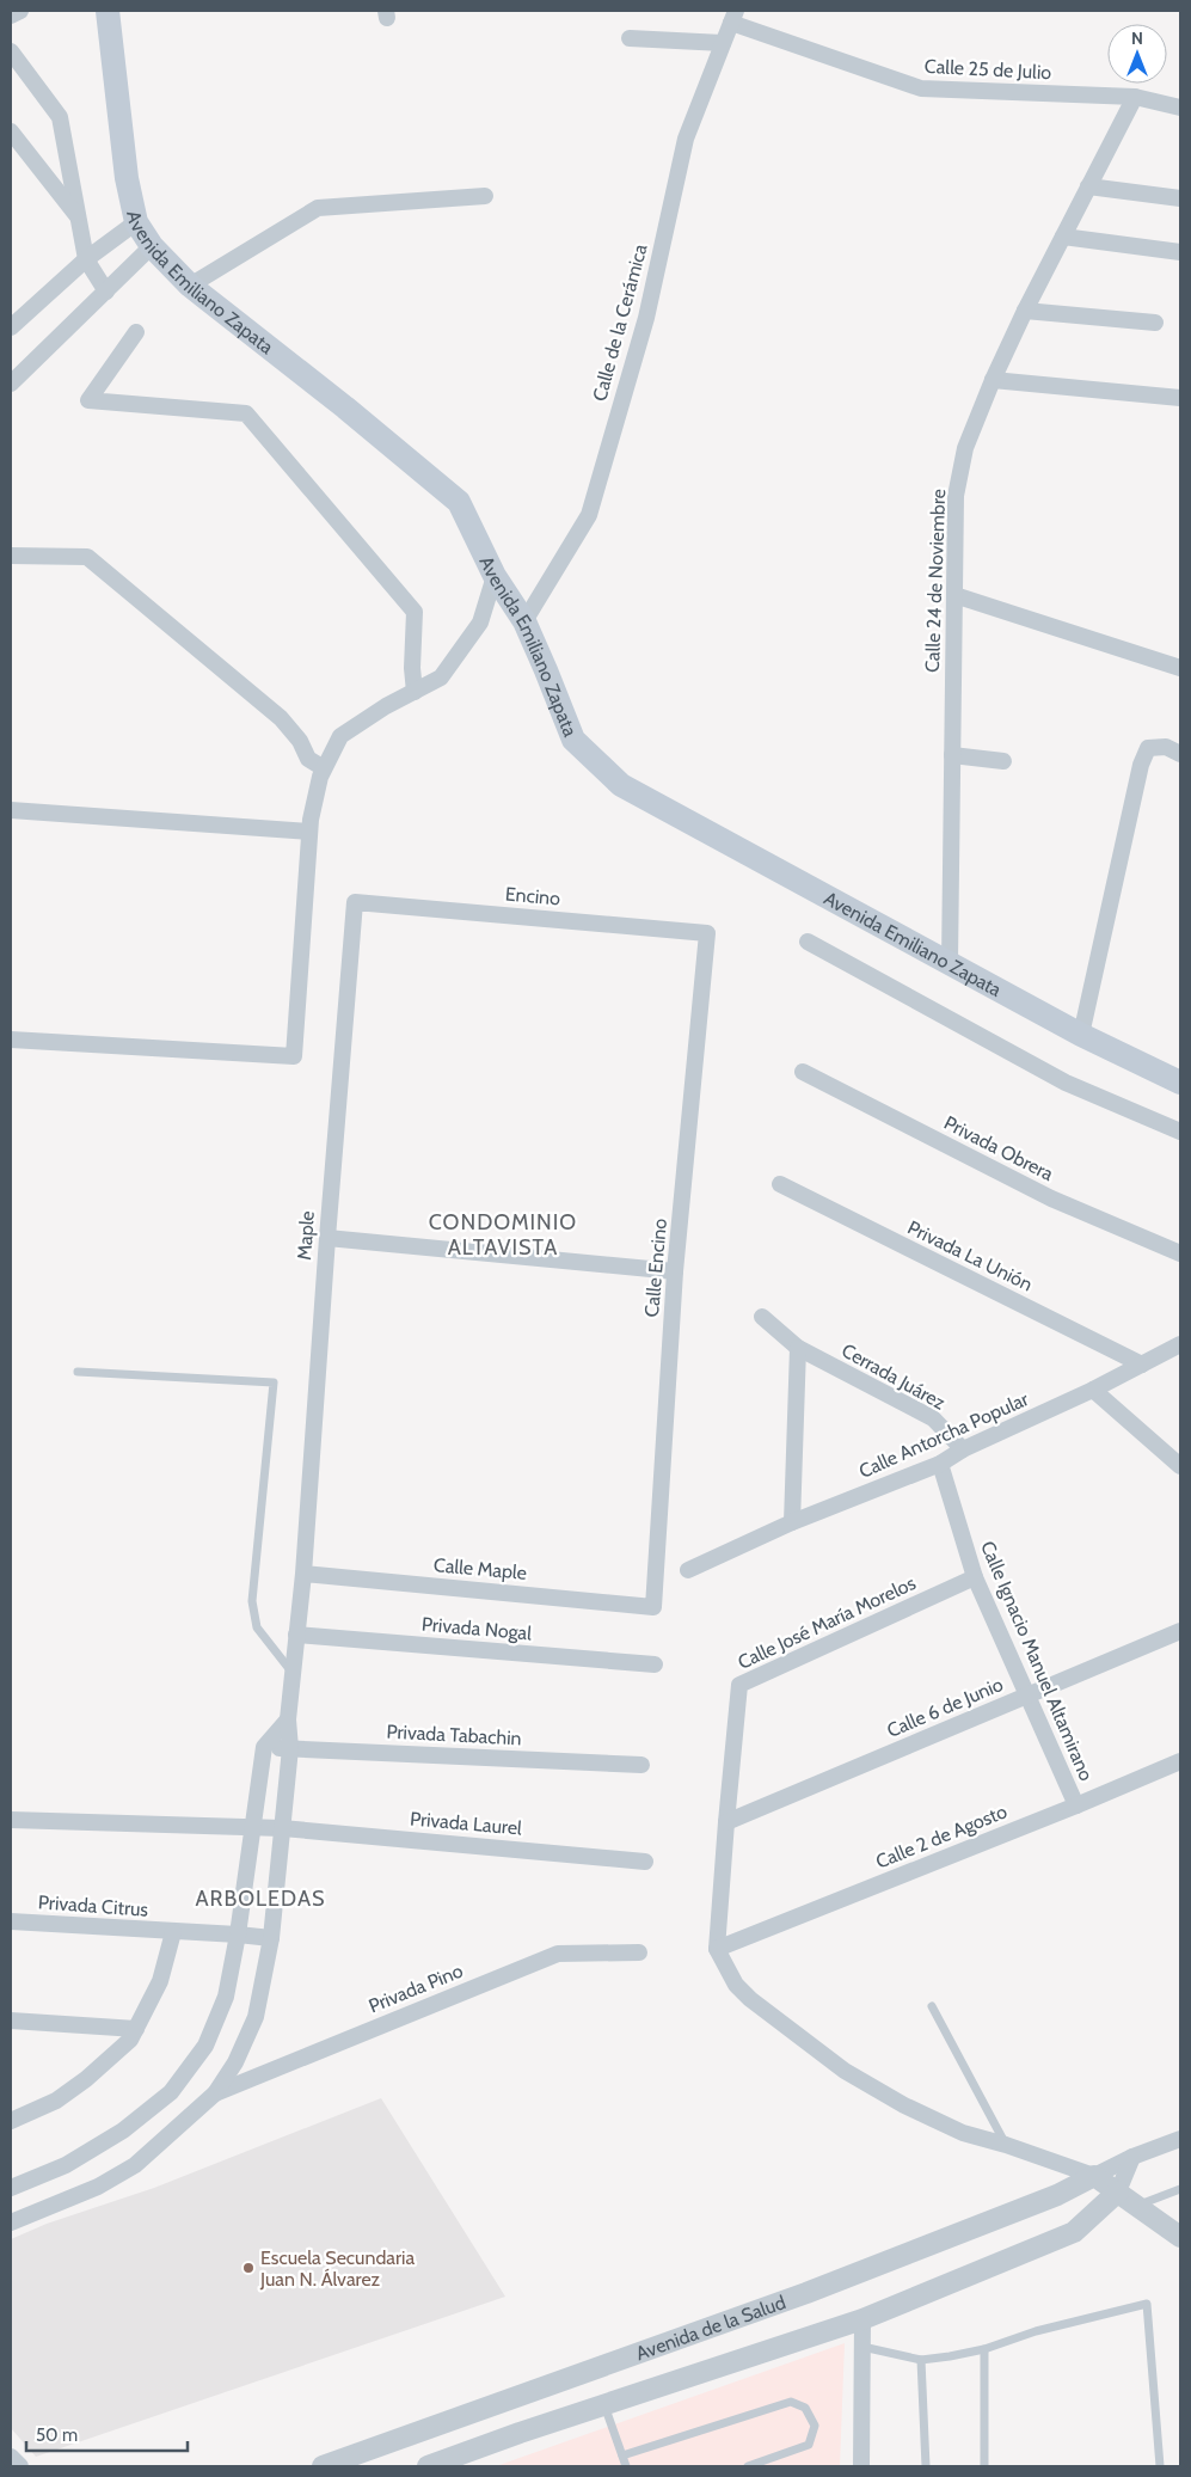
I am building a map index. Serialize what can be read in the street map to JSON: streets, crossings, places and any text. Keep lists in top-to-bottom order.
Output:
{
  "streets": {
    "main road": ["Avenida Emiliano Zapata"],
    "street": [
      "Calle 25 de Julio",
      "Calle de la Cerámica",
      "Calle 24 de Noviembre",
      "Encino",
      "Privada Obrera",
      "Maple",
      "Privada La Unión",
      "Calle Encino",
      "Cerrada Juárez",
      "Calle Antorcha Popular",
      "Calle Maple",
      "Calle José María Morelos",
      "Privada Nogal",
      "Calle Ignacio Manuel Altamirano",
      "Calle 6 de Junio",
      "Privada Tabachin",
      "Privada Laurel",
      "Calle 2 de Agosto",
      "Privada Citrus",
      "Privada Pino",
      "Avenida de la Salud"
    ]
  },
  "crossings": [
    ["Calle 25 de Julio", "Calle de la Cerámica"],
    ["Calle 25 de Julio", "Calle 24 de Noviembre"],
    ["Avenida Emiliano Zapata", "Calle de la Cerámica"],
    ["Avenida Emiliano Zapata", "Calle 24 de Noviembre"],
    ["Encino", "Maple"],
    ["Encino", "Calle Encino"],
    ["Maple", "Calle Maple"],
    ["Maple", "Privada Nogal"],
    ["Maple", "Privada Tabachin"],
    ["Maple", "Privada Laurel"],
    ["Maple", "Privada Citrus"],
    ["Maple", "Privada Pino"],
    ["Privada La Unión", "Calle Antorcha Popular"],
    ["Calle Encino", "Calle Maple"],
    ["Cerrada Juárez", "Calle Antorcha Popular"],
    ["Calle Antorcha Popular", "Calle Ignacio Manuel Altamirano"],
    ["Calle José María Morelos", "Calle Ignacio Manuel Altamirano"],
    ["Calle José María Morelos", "Calle 6 de Junio"],
    ["Calle José María Morelos", "Calle 2 de Agosto"],
    ["Calle Ignacio Manuel Altamirano", "Calle 6 de Junio"],
    ["Calle Ignacio Manuel Altamirano", "Calle 2 de Agosto"]
  ],
  "districts": ["CONDOMINIO ALTAVISTA", "ARBOLEDAS"],
  "places": ["Escuela Secundaria Juan N. Álvarez"],
  "scale_bar": "50 m",
  "north": "top"
}
